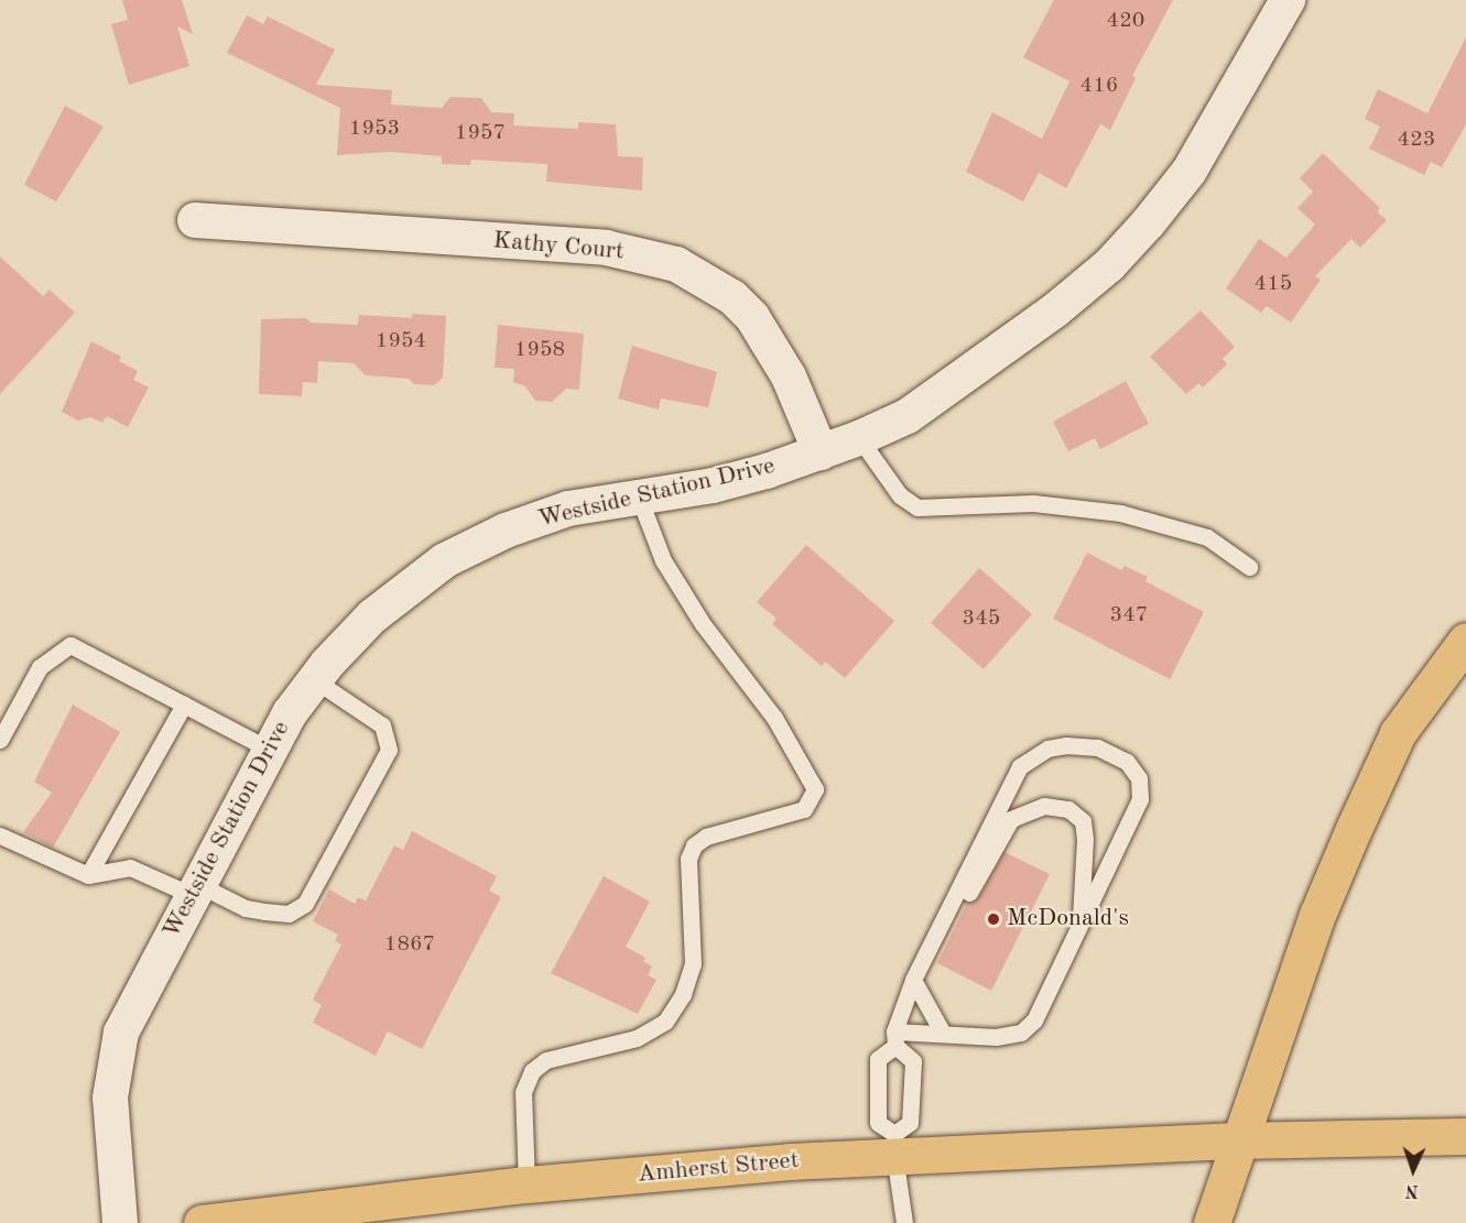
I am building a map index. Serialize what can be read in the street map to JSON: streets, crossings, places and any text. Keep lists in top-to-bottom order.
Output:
{
  "streets": {
    "main road": ["Amherst Street"],
    "street": ["Kathy Court", "Westside Station Drive"]
  },
  "crossings": [
    ["Kathy Court", "Westside Station Drive"]
  ],
  "places": ["McDonald's"],
  "house_numbers": [
    "420",
    "416",
    "1953",
    "1957",
    "423",
    "415",
    "1954",
    "1958",
    "347",
    "345",
    "1867"
  ],
  "north": "bottom"
}
